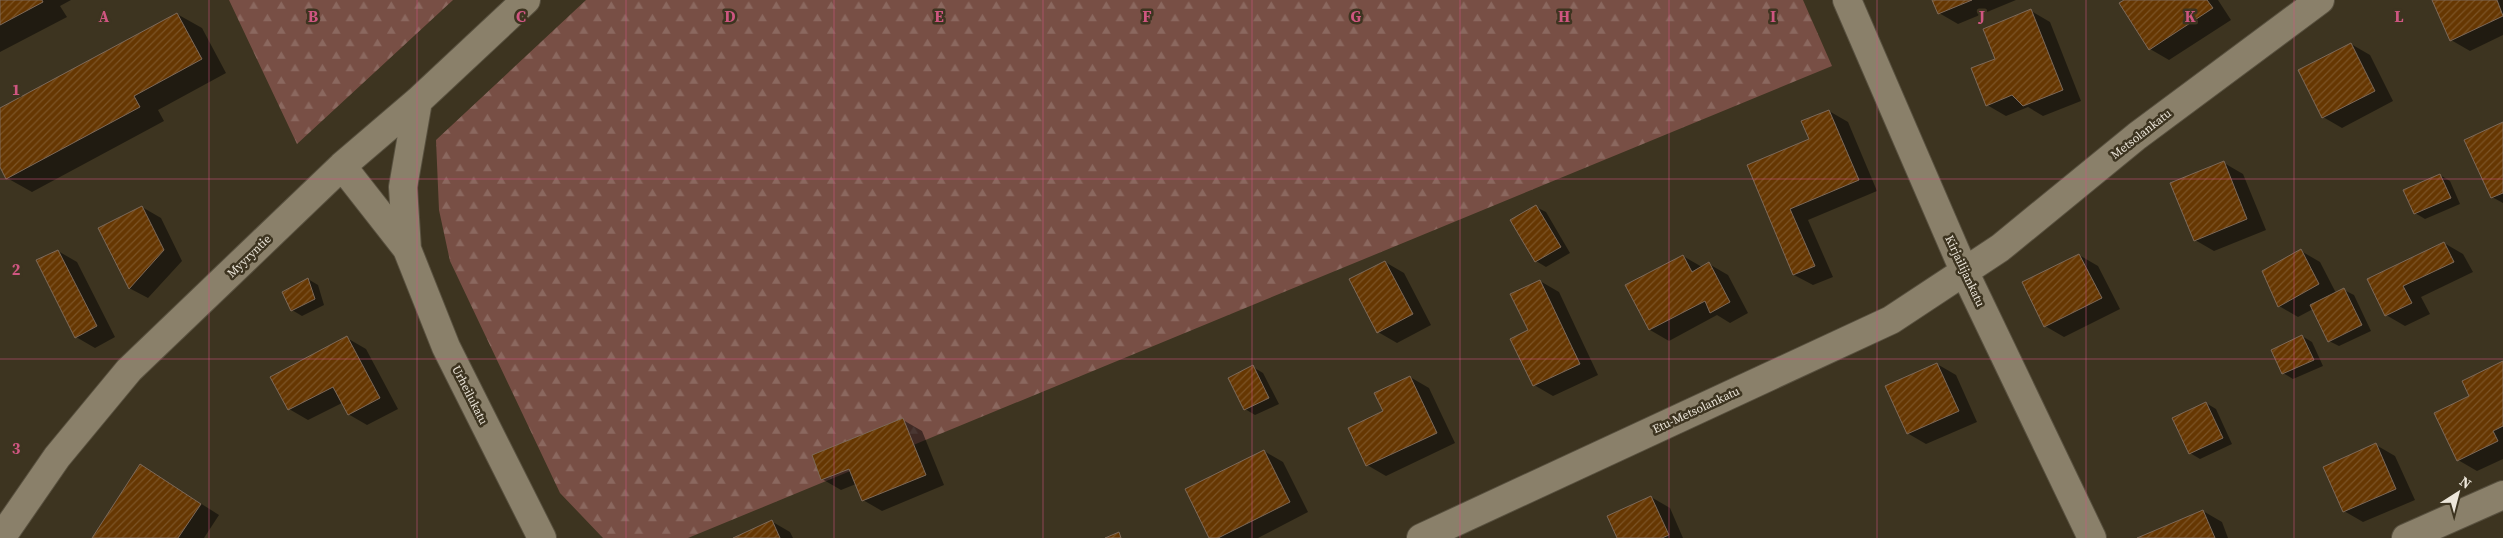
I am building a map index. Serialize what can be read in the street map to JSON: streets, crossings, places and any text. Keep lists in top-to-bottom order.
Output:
{
  "streets": {
    "street": [
      "Metsolankatu",
      "Myyryntie",
      "Kirjailijankatu",
      "Urheilukatu",
      "Etu-Metsolankatu"
    ]
  },
  "crossings": [
    ["Metsolankatu", "Kirjailijankatu"],
    ["Metsolankatu", "Etu-Metsolankatu"],
    ["Myyryntie", "Urheilukatu"],
    ["Kirjailijankatu", "Etu-Metsolankatu"]
  ],
  "north": "top right",
  "grid": {
    "columns": [
      "A",
      "B",
      "C",
      "D",
      "E",
      "F",
      "G",
      "H",
      "I",
      "J",
      "K",
      "L"
    ],
    "rows": ["1", "2", "3"]
  }
}
